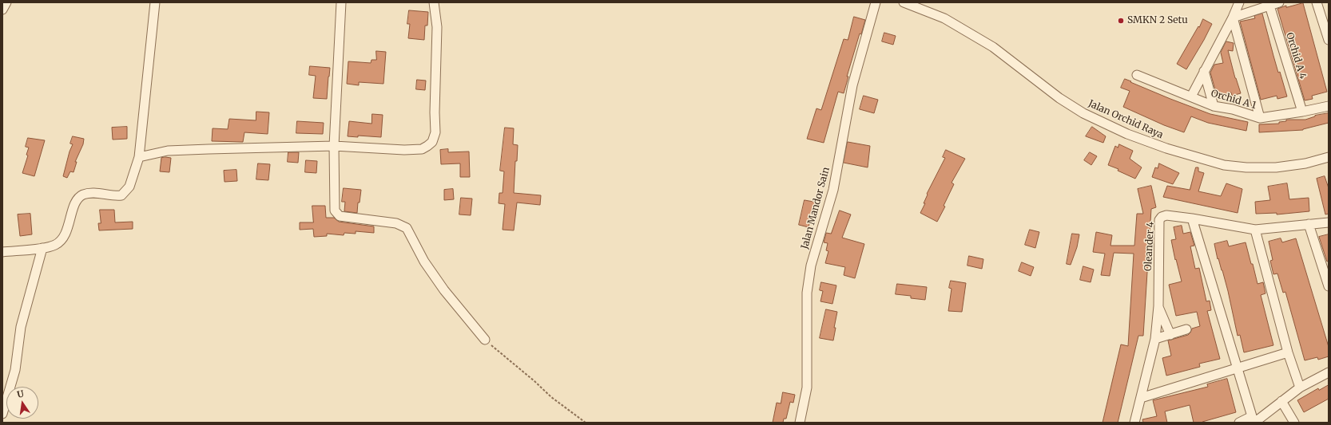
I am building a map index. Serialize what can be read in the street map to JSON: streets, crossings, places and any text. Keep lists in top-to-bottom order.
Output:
{
  "streets": {
    "street": [
      "Orchid A 4",
      "Orchid A 1",
      "Jalan Orchid Raya",
      "Jalan Mandor Sain",
      "Oleander 4"
    ]
  },
  "crossings": [
    ["Orchid A 4", "Orchid A 1"]
  ],
  "places": ["SMKN 2 Setu"],
  "north": "top"
}
